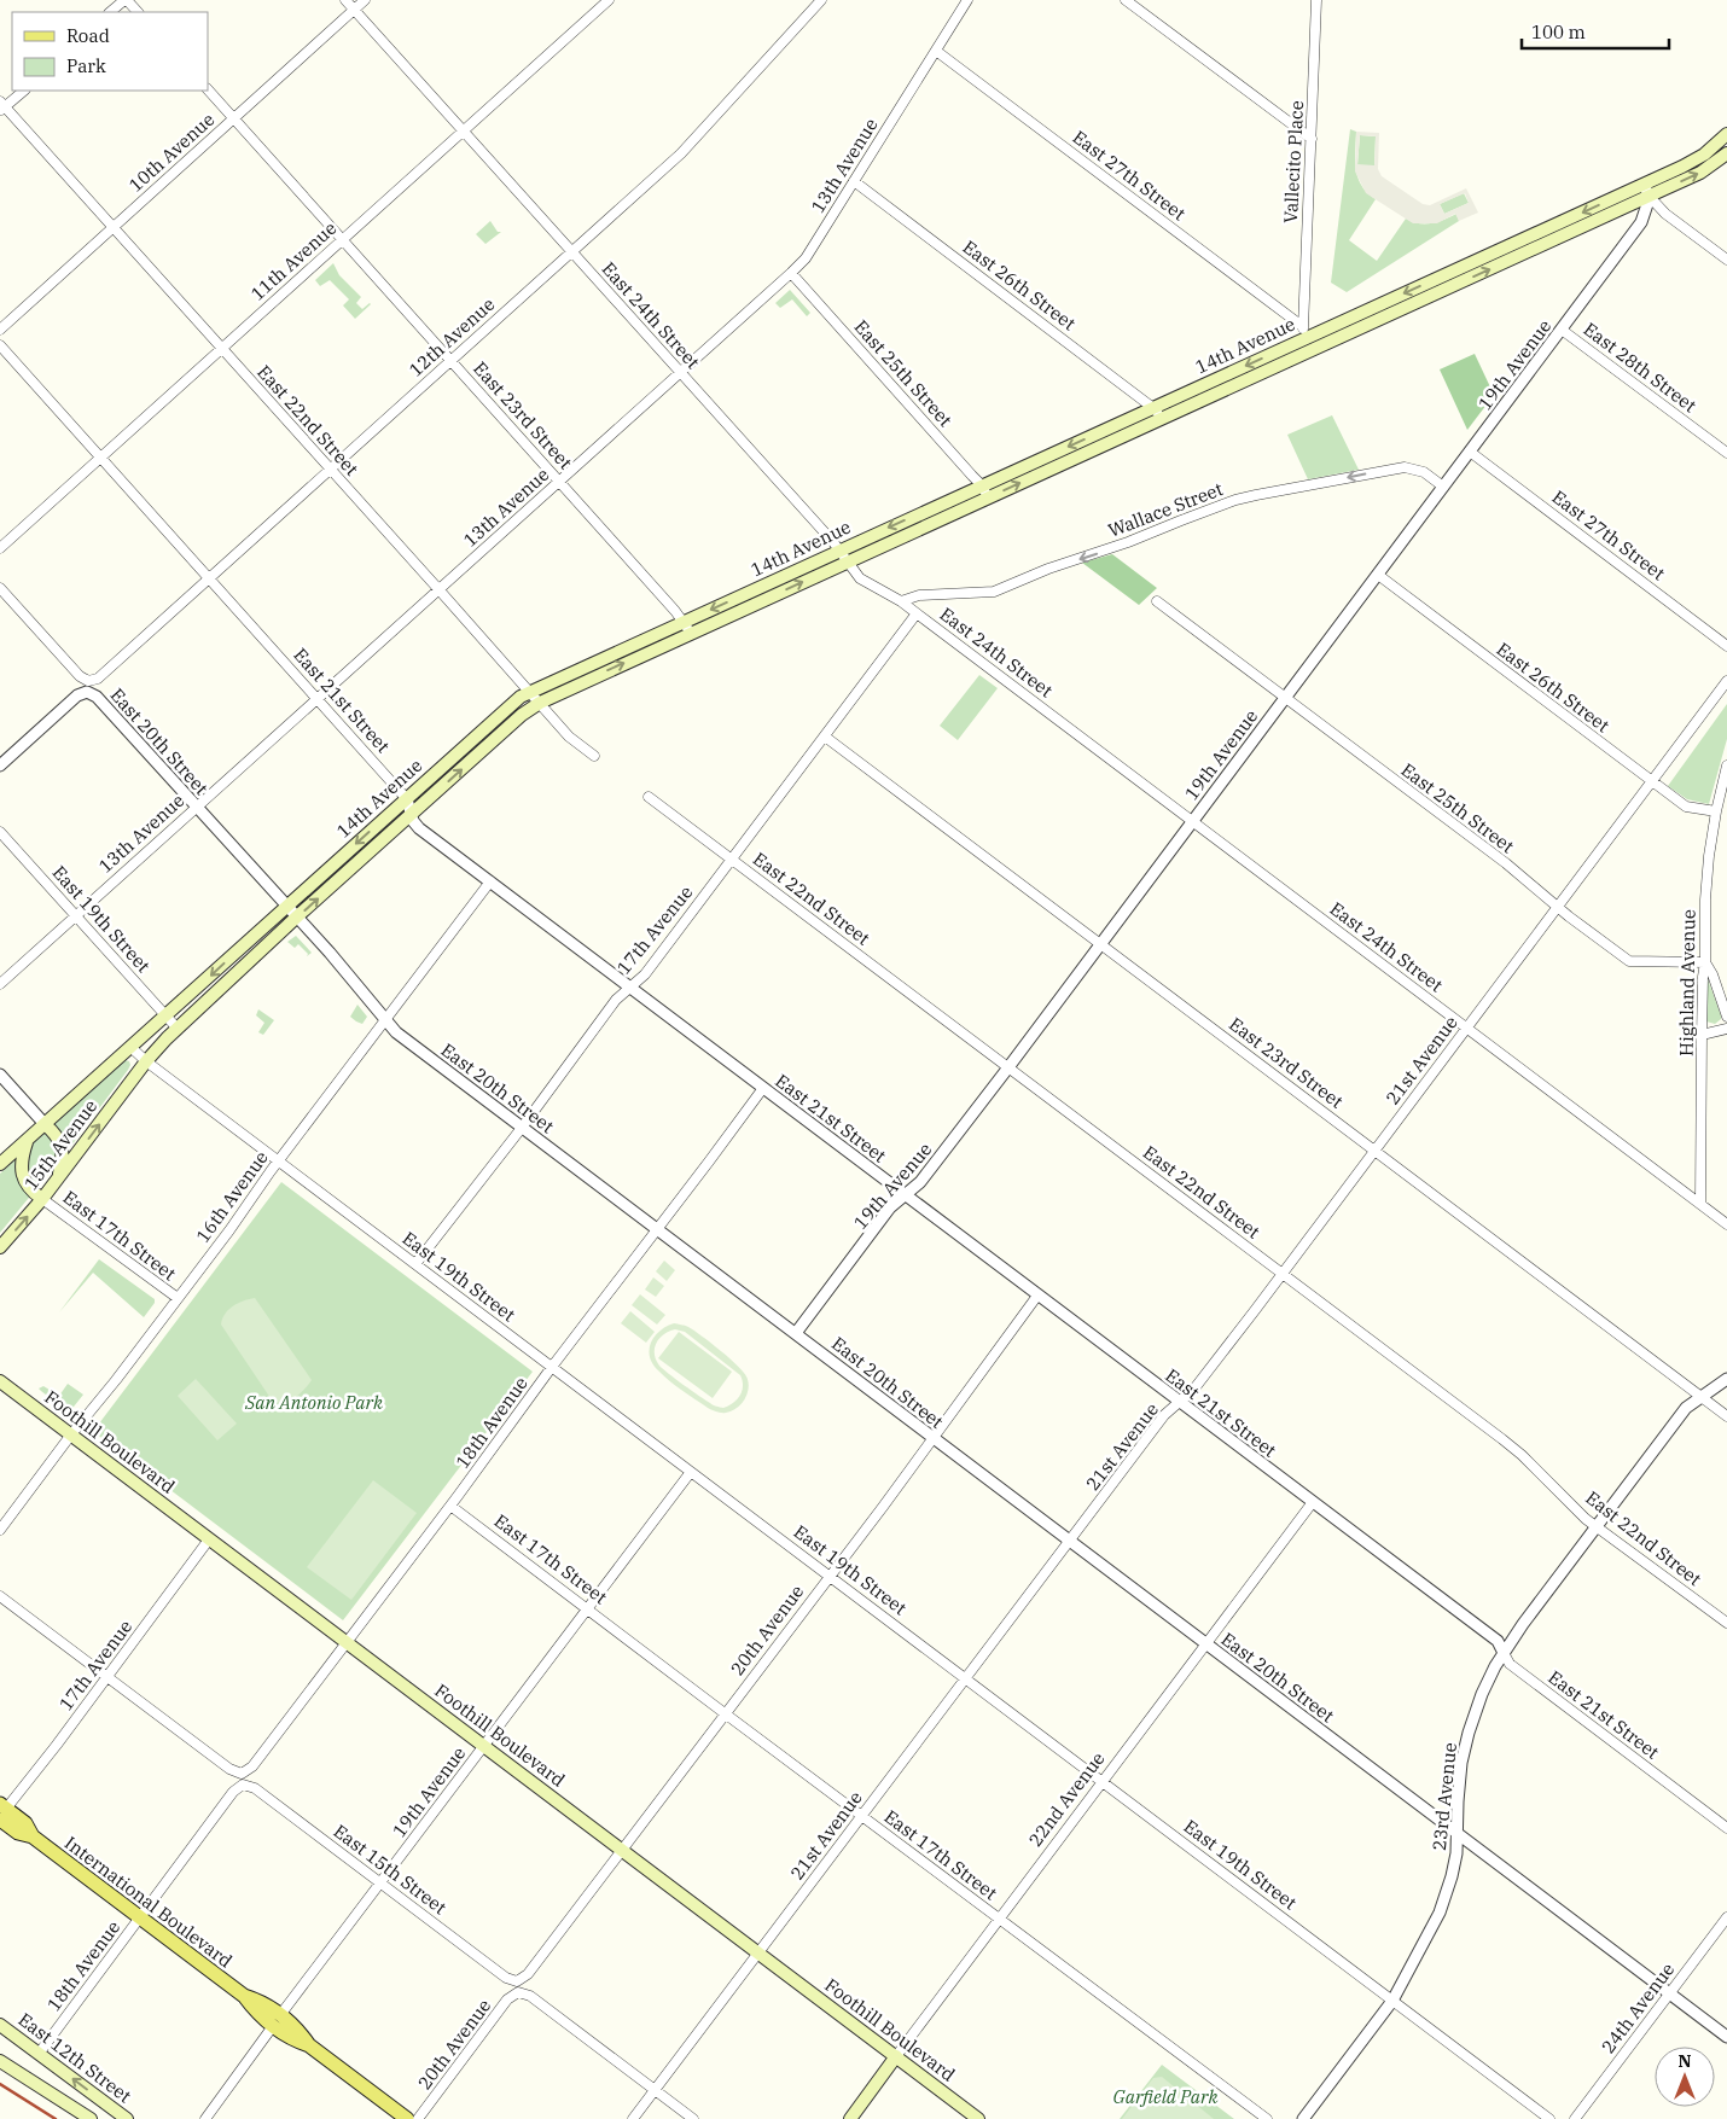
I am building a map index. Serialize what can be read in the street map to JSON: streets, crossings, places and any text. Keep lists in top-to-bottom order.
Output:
{
  "streets": {
    "main road": [
      "14th Avenue",
      "15th Avenue",
      "Foothill Boulevard",
      "22nd Avenue",
      "International Boulevard",
      "East 12th Street"
    ],
    "street": [
      "10th Avenue",
      "Vallecito Place",
      "13th Avenue",
      "East 27th Street",
      "11th Avenue",
      "East 26th Street",
      "East 24th Street",
      "12th Avenue",
      "19th Avenue",
      "East 28th Street",
      "East 25th Street",
      "East 23rd Street",
      "East 22nd Street",
      "Wallace Street",
      "East 21st Street",
      "East 20th Street",
      "East 19th Street",
      "17th Avenue",
      "Highland Avenue",
      "21st Avenue",
      "16th Avenue",
      "East 17th Street",
      "18th Avenue",
      "20th Avenue",
      "23rd Avenue",
      "East 15th Street",
      "24th Avenue"
    ]
  },
  "crossings": [
    ["10th Avenue", "East 24th Street"],
    ["10th Avenue", "East 23rd Street"],
    ["10th Avenue", "East 22nd Street"],
    ["Vallecito Place", "East 27th Street"],
    ["Vallecito Place", "14th Avenue"],
    ["13th Avenue", "East 27th Street"],
    ["13th Avenue", "East 26th Street"],
    ["13th Avenue", "East 24th Street"],
    ["13th Avenue", "East 25th Street"],
    ["13th Avenue", "East 23rd Street"],
    ["13th Avenue", "East 22nd Street"],
    ["13th Avenue", "East 21st Street"],
    ["13th Avenue", "East 20th Street"],
    ["13th Avenue", "East 19th Street"],
    ["East 27th Street", "14th Avenue"],
    ["East 27th Street", "19th Avenue"],
    ["11th Avenue", "East 24th Street"],
    ["11th Avenue", "East 23rd Street"],
    ["11th Avenue", "East 22nd Street"],
    ["11th Avenue", "East 21st Street"],
    ["East 26th Street", "14th Avenue"],
    ["East 26th Street", "19th Avenue"],
    ["East 26th Street", "Highland Avenue"],
    ["East 26th Street", "21st Avenue"],
    ["East 24th Street", "12th Avenue"],
    ["East 24th Street", "14th Avenue"],
    ["East 24th Street", "19th Avenue"],
    ["East 24th Street", "Wallace Street"],
    ["East 24th Street", "17th Avenue"],
    ["East 24th Street", "Highland Avenue"],
    ["East 24th Street", "21st Avenue"],
    ["12th Avenue", "East 23rd Street"],
    ["12th Avenue", "East 22nd Street"],
    ["12th Avenue", "East 21st Street"],
    ["12th Avenue", "East 20th Street"],
    ["14th Avenue", "19th Avenue"],
    ["14th Avenue", "East 25th Street"],
    ["14th Avenue", "East 23rd Street"],
    ["14th Avenue", "East 22nd Street"],
    ["14th Avenue", "East 21st Street"],
    ["14th Avenue", "East 20th Street"],
    ["14th Avenue", "East 19th Street"],
    ["14th Avenue", "15th Avenue"],
    ["19th Avenue", "East 28th Street"],
    ["19th Avenue", "East 25th Street"],
    ["19th Avenue", "East 23rd Street"],
    ["19th Avenue", "East 22nd Street"],
    ["19th Avenue", "Wallace Street"],
    ["19th Avenue", "East 21st Street"],
    ["19th Avenue", "East 20th Street"],
    ["19th Avenue", "East 19th Street"],
    ["19th Avenue", "East 17th Street"],
    ["19th Avenue", "Foothill Boulevard"],
    ["19th Avenue", "East 15th Street"],
    ["19th Avenue", "International Boulevard"],
    ["East 25th Street", "Highland Avenue"],
    ["East 25th Street", "21st Avenue"],
    ["East 23rd Street", "17th Avenue"],
    ["East 23rd Street", "21st Avenue"],
    ["East 23rd Street", "23rd Avenue"],
    ["East 22nd Street", "17th Avenue"],
    ["East 22nd Street", "21st Avenue"],
    ["East 22nd Street", "23rd Avenue"],
    ["East 21st Street", "17th Avenue"],
    ["East 21st Street", "21st Avenue"],
    ["East 21st Street", "16th Avenue"],
    ["East 21st Street", "18th Avenue"],
    ["East 21st Street", "20th Avenue"],
    ["East 21st Street", "23rd Avenue"],
    ["East 21st Street", "22nd Avenue"],
    ["East 20th Street", "17th Avenue"],
    ["East 20th Street", "21st Avenue"],
    ["East 20th Street", "16th Avenue"],
    ["East 20th Street", "18th Avenue"],
    ["East 20th Street", "20th Avenue"],
    ["East 20th Street", "23rd Avenue"],
    ["East 20th Street", "22nd Avenue"],
    ["East 20th Street", "24th Avenue"],
    ["East 19th Street", "17th Avenue"],
    ["East 19th Street", "21st Avenue"],
    ["East 19th Street", "15th Avenue"],
    ["East 19th Street", "16th Avenue"],
    ["East 19th Street", "18th Avenue"],
    ["East 19th Street", "20th Avenue"],
    ["East 19th Street", "23rd Avenue"],
    ["East 19th Street", "22nd Avenue"],
    ["17th Avenue", "18th Avenue"],
    ["17th Avenue", "Foothill Boulevard"],
    ["17th Avenue", "International Boulevard"],
    ["21st Avenue", "East 17th Street"],
    ["21st Avenue", "Foothill Boulevard"],
    ["21st Avenue", "20th Avenue"],
    ["15th Avenue", "East 17th Street"],
    ["16th Avenue", "East 17th Street"],
    ["16th Avenue", "Foothill Boulevard"],
    ["East 17th Street", "18th Avenue"],
    ["East 17th Street", "20th Avenue"],
    ["East 17th Street", "22nd Avenue"],
    ["18th Avenue", "Foothill Boulevard"],
    ["18th Avenue", "East 15th Street"],
    ["18th Avenue", "International Boulevard"],
    ["18th Avenue", "East 12th Street"],
    ["Foothill Boulevard", "20th Avenue"],
    ["Foothill Boulevard", "22nd Avenue"],
    ["20th Avenue", "East 15th Street"]
  ],
  "one_way": ["Wallace Street", "15th Avenue"],
  "parks": ["San Antonio Park", "Garfield Park"],
  "legend": ["Road", "Park"],
  "scale_bar": "100 m",
  "north": "top"
}
